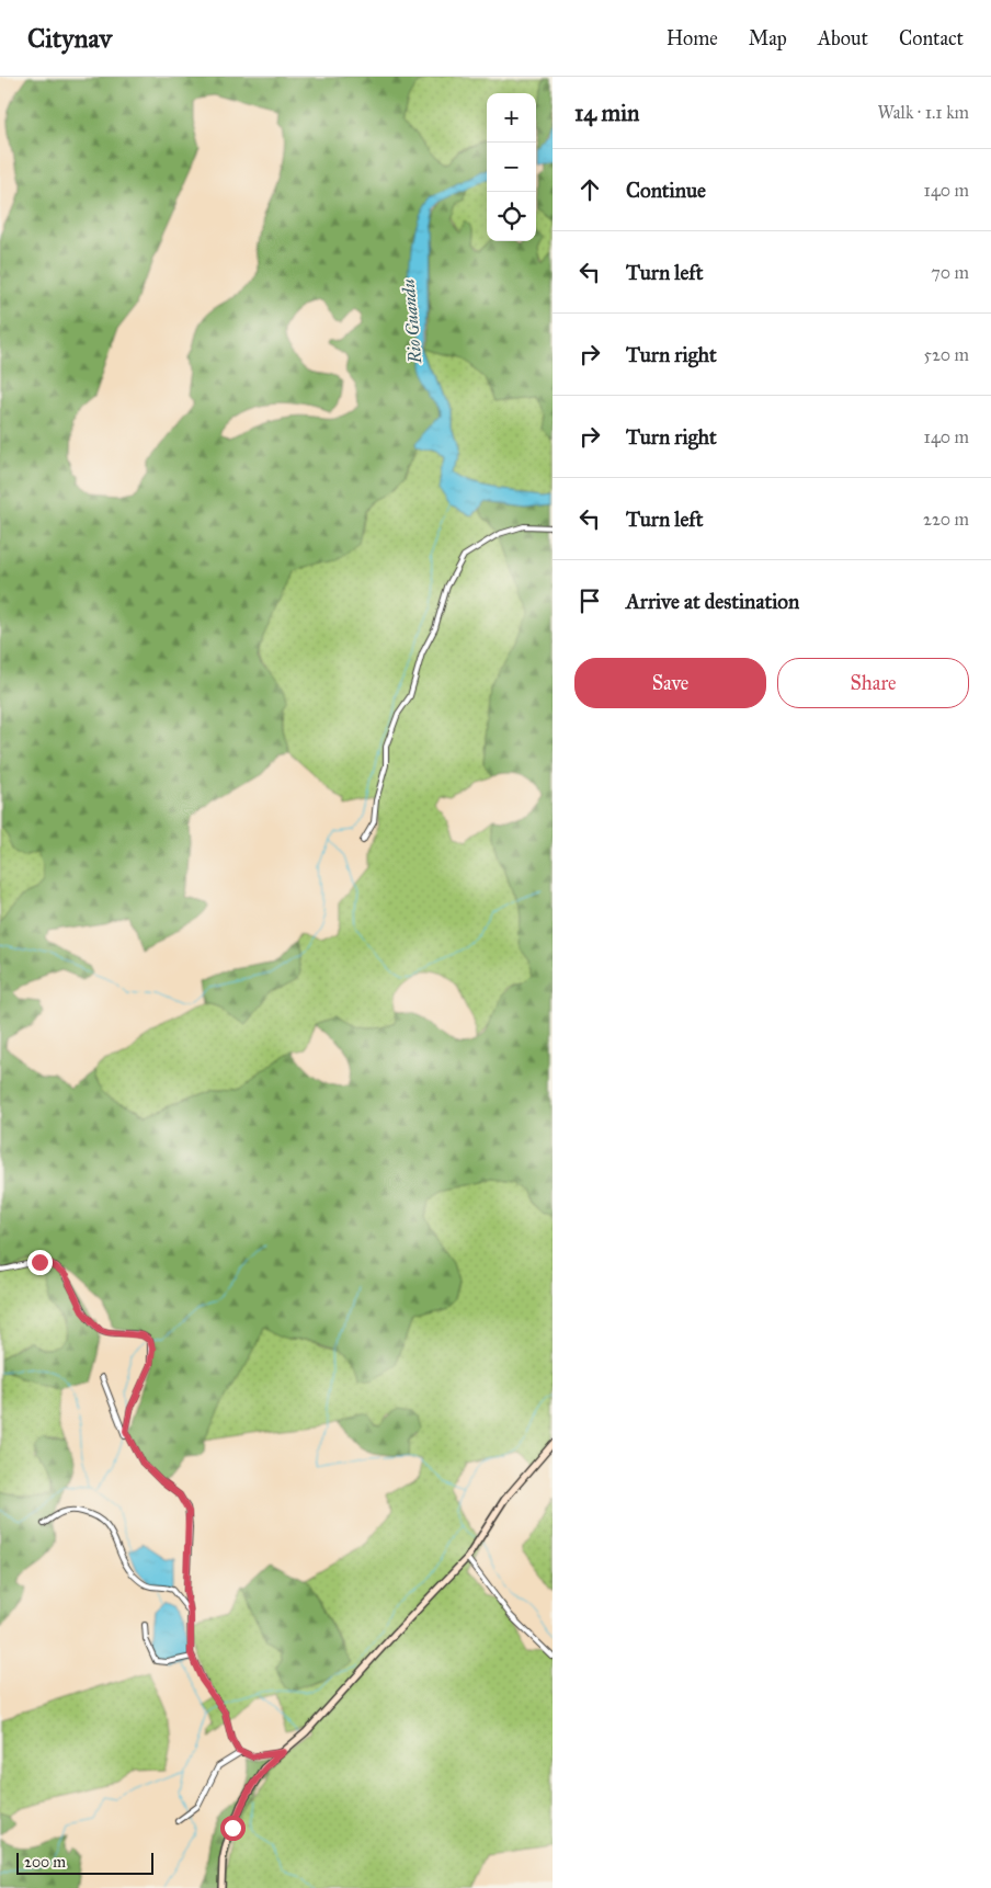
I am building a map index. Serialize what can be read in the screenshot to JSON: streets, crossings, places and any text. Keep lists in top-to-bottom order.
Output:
{
  "water": ["Rio Guandu"],
  "scale_bar": "200 m",
  "page": {
    "header": "Citynav",
    "nav": [
      "Home",
      "Map",
      "About",
      "Contact"
    ],
    "heading": ["14 min", "Walk · 1.1 km"],
    "map_buttons": ["+", "−"],
    "list": [
      ["Continue", "140 m"],
      ["Turn left", "70 m"],
      ["Turn right", "520 m"],
      ["Turn right", "140 m"],
      ["Turn left", "220 m"],
      "Arrive at destination"
    ],
    "buttons": ["Save", "Share"],
    "scale": "200 m"
  }
}
